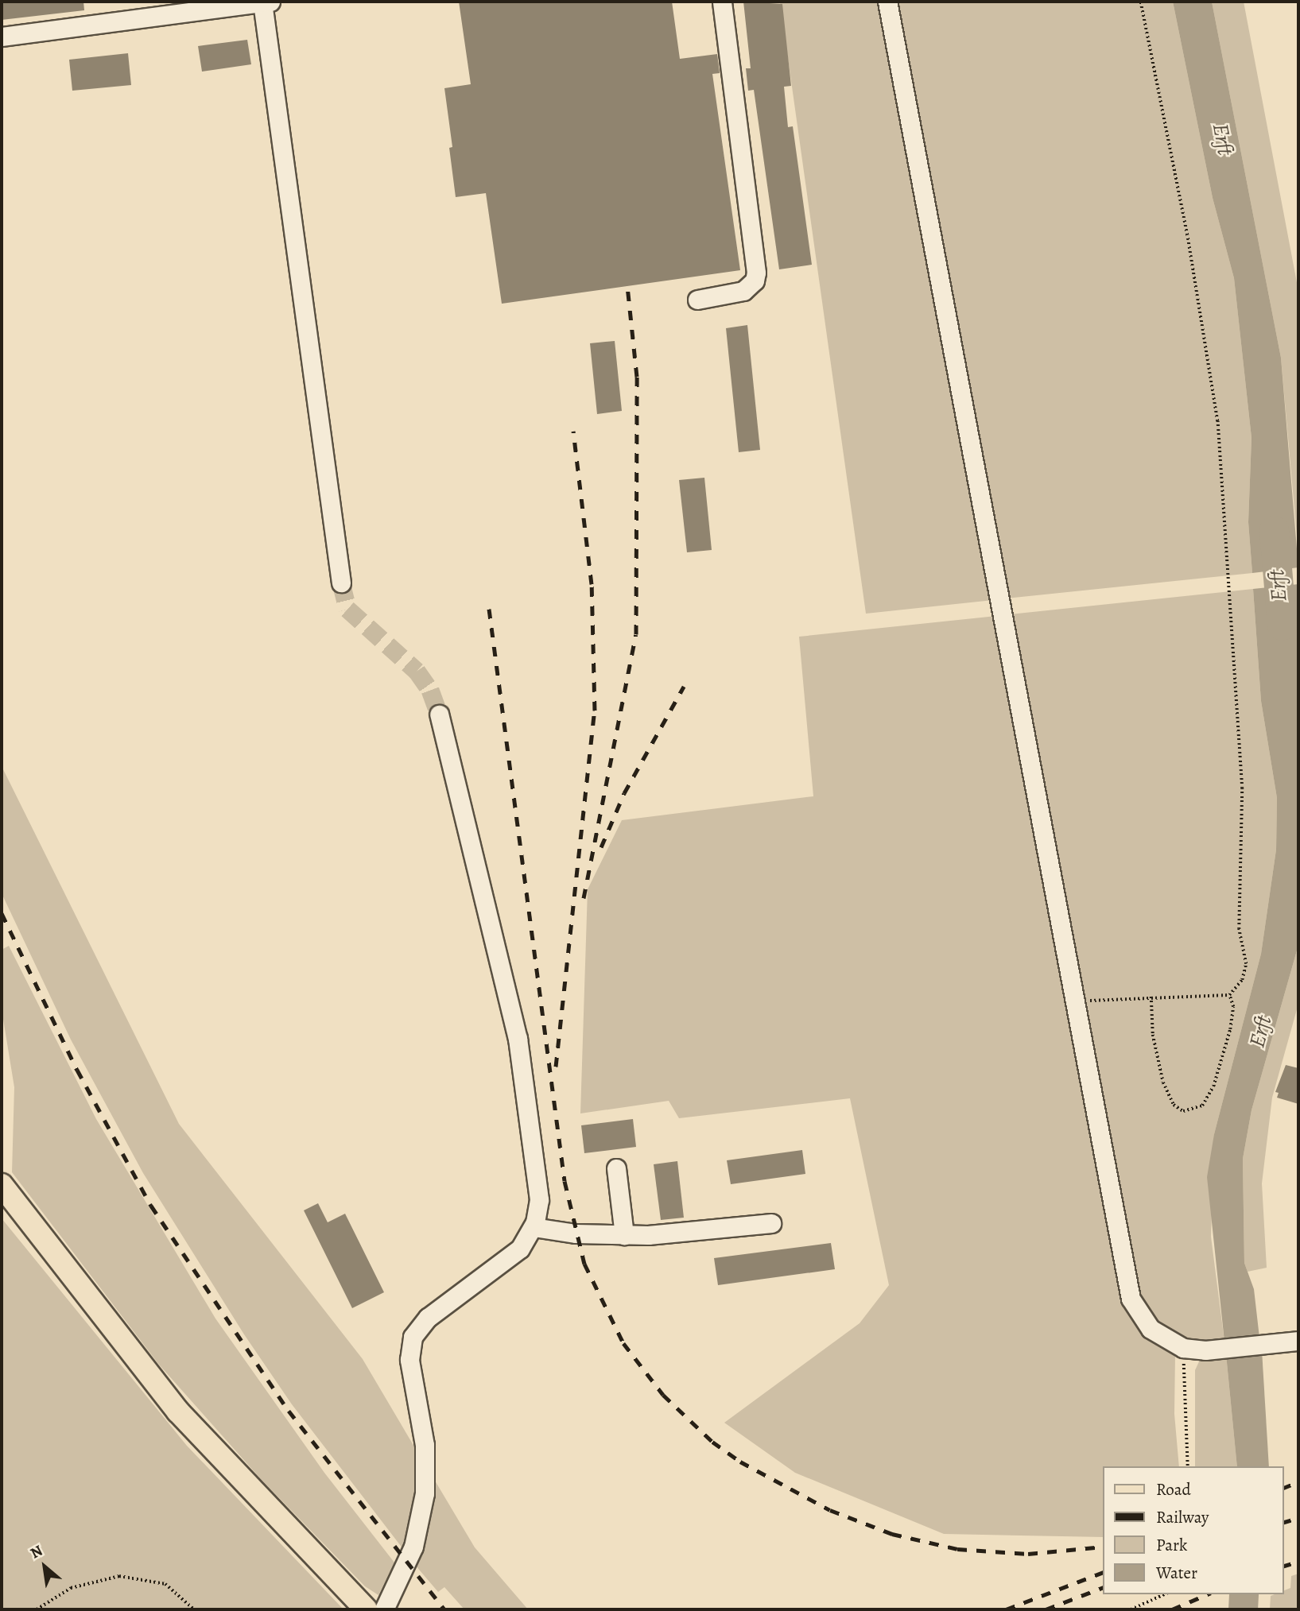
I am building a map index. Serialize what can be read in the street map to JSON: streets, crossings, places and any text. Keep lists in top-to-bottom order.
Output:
{
  "water": ["Erft"],
  "legend": [
    "Road",
    "Railway",
    "Park",
    "Water"
  ],
  "north": "top left"
}
